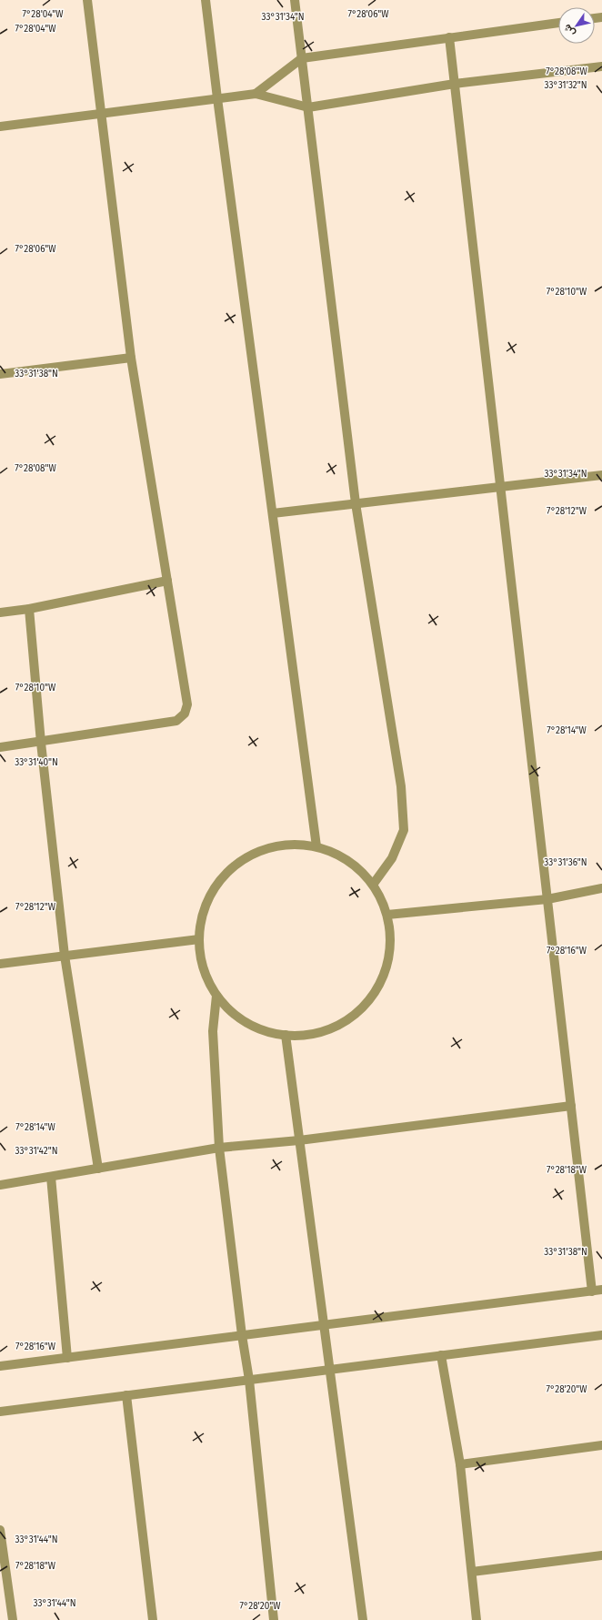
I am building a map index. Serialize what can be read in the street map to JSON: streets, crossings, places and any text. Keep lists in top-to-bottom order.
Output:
{
  "north": "bottom left",
  "coordinates": [
    "7°28'04\"W",
    "7°28'06\"W",
    "33°31'34\"N",
    "7°28'08\"W",
    "33°31'32\"N",
    "7°28'10\"W",
    "33°31'38\"N",
    "7°28'12\"W",
    "7°28'14\"W",
    "33°31'40\"N",
    "33°31'36\"N",
    "7°28'16\"W",
    "33°31'42\"N",
    "7°28'18\"W",
    "7°28'20\"W",
    "33°31'44\"N"
  ]
}
